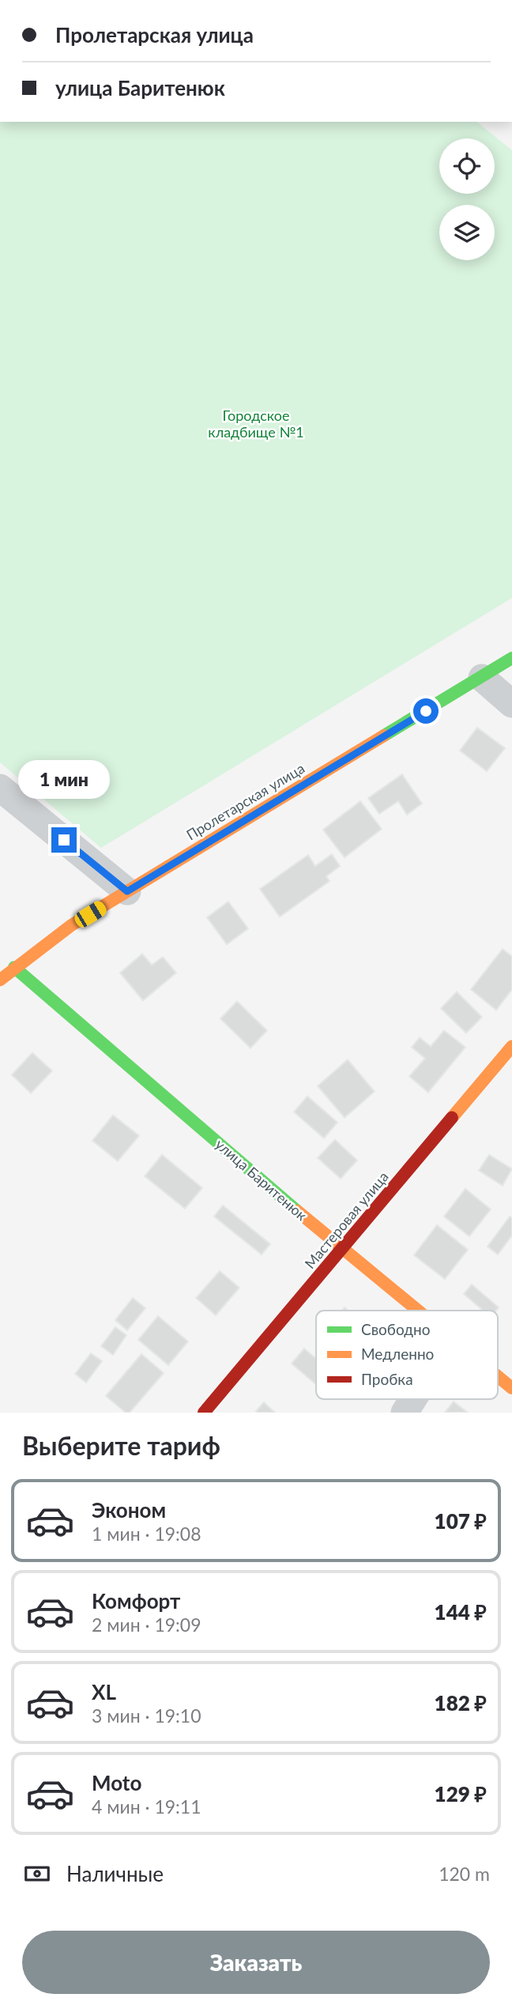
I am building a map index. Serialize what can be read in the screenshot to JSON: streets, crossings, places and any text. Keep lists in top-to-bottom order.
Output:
{
  "streets": {
    "street": ["Пролетарская улица", "улица Баритенюк", "Мастеровая улица"]
  },
  "crossings": [
    ["Пролетарская улица", "улица Баритенюк"],
    ["улица Баритенюк", "Мастеровая улица"]
  ],
  "parks": ["Городское кладбище №1"],
  "legend": ["Свободно", "Медленно", "Пробка"],
  "page": {
    "banner": ["Пролетарская улица", "улица Баритенюк"],
    "bubble": "1 мин",
    "heading": "Выберите тариф",
    "list": [
      {
        "name": "Эконом",
        "note": "1 мин · 19:08",
        "value": "107 ₽"
      },
      {
        "name": "Комфорт",
        "note": "2 мин · 19:09",
        "value": "144 ₽"
      },
      {
        "name": "XL",
        "note": "3 мин · 19:10",
        "value": "182 ₽"
      },
      {
        "name": "Moto",
        "note": "4 мин · 19:11",
        "value": "129 ₽"
      }
    ],
    "pay": ["Наличные", "120 m"],
    "buttons": "Заказать"
  }
}
